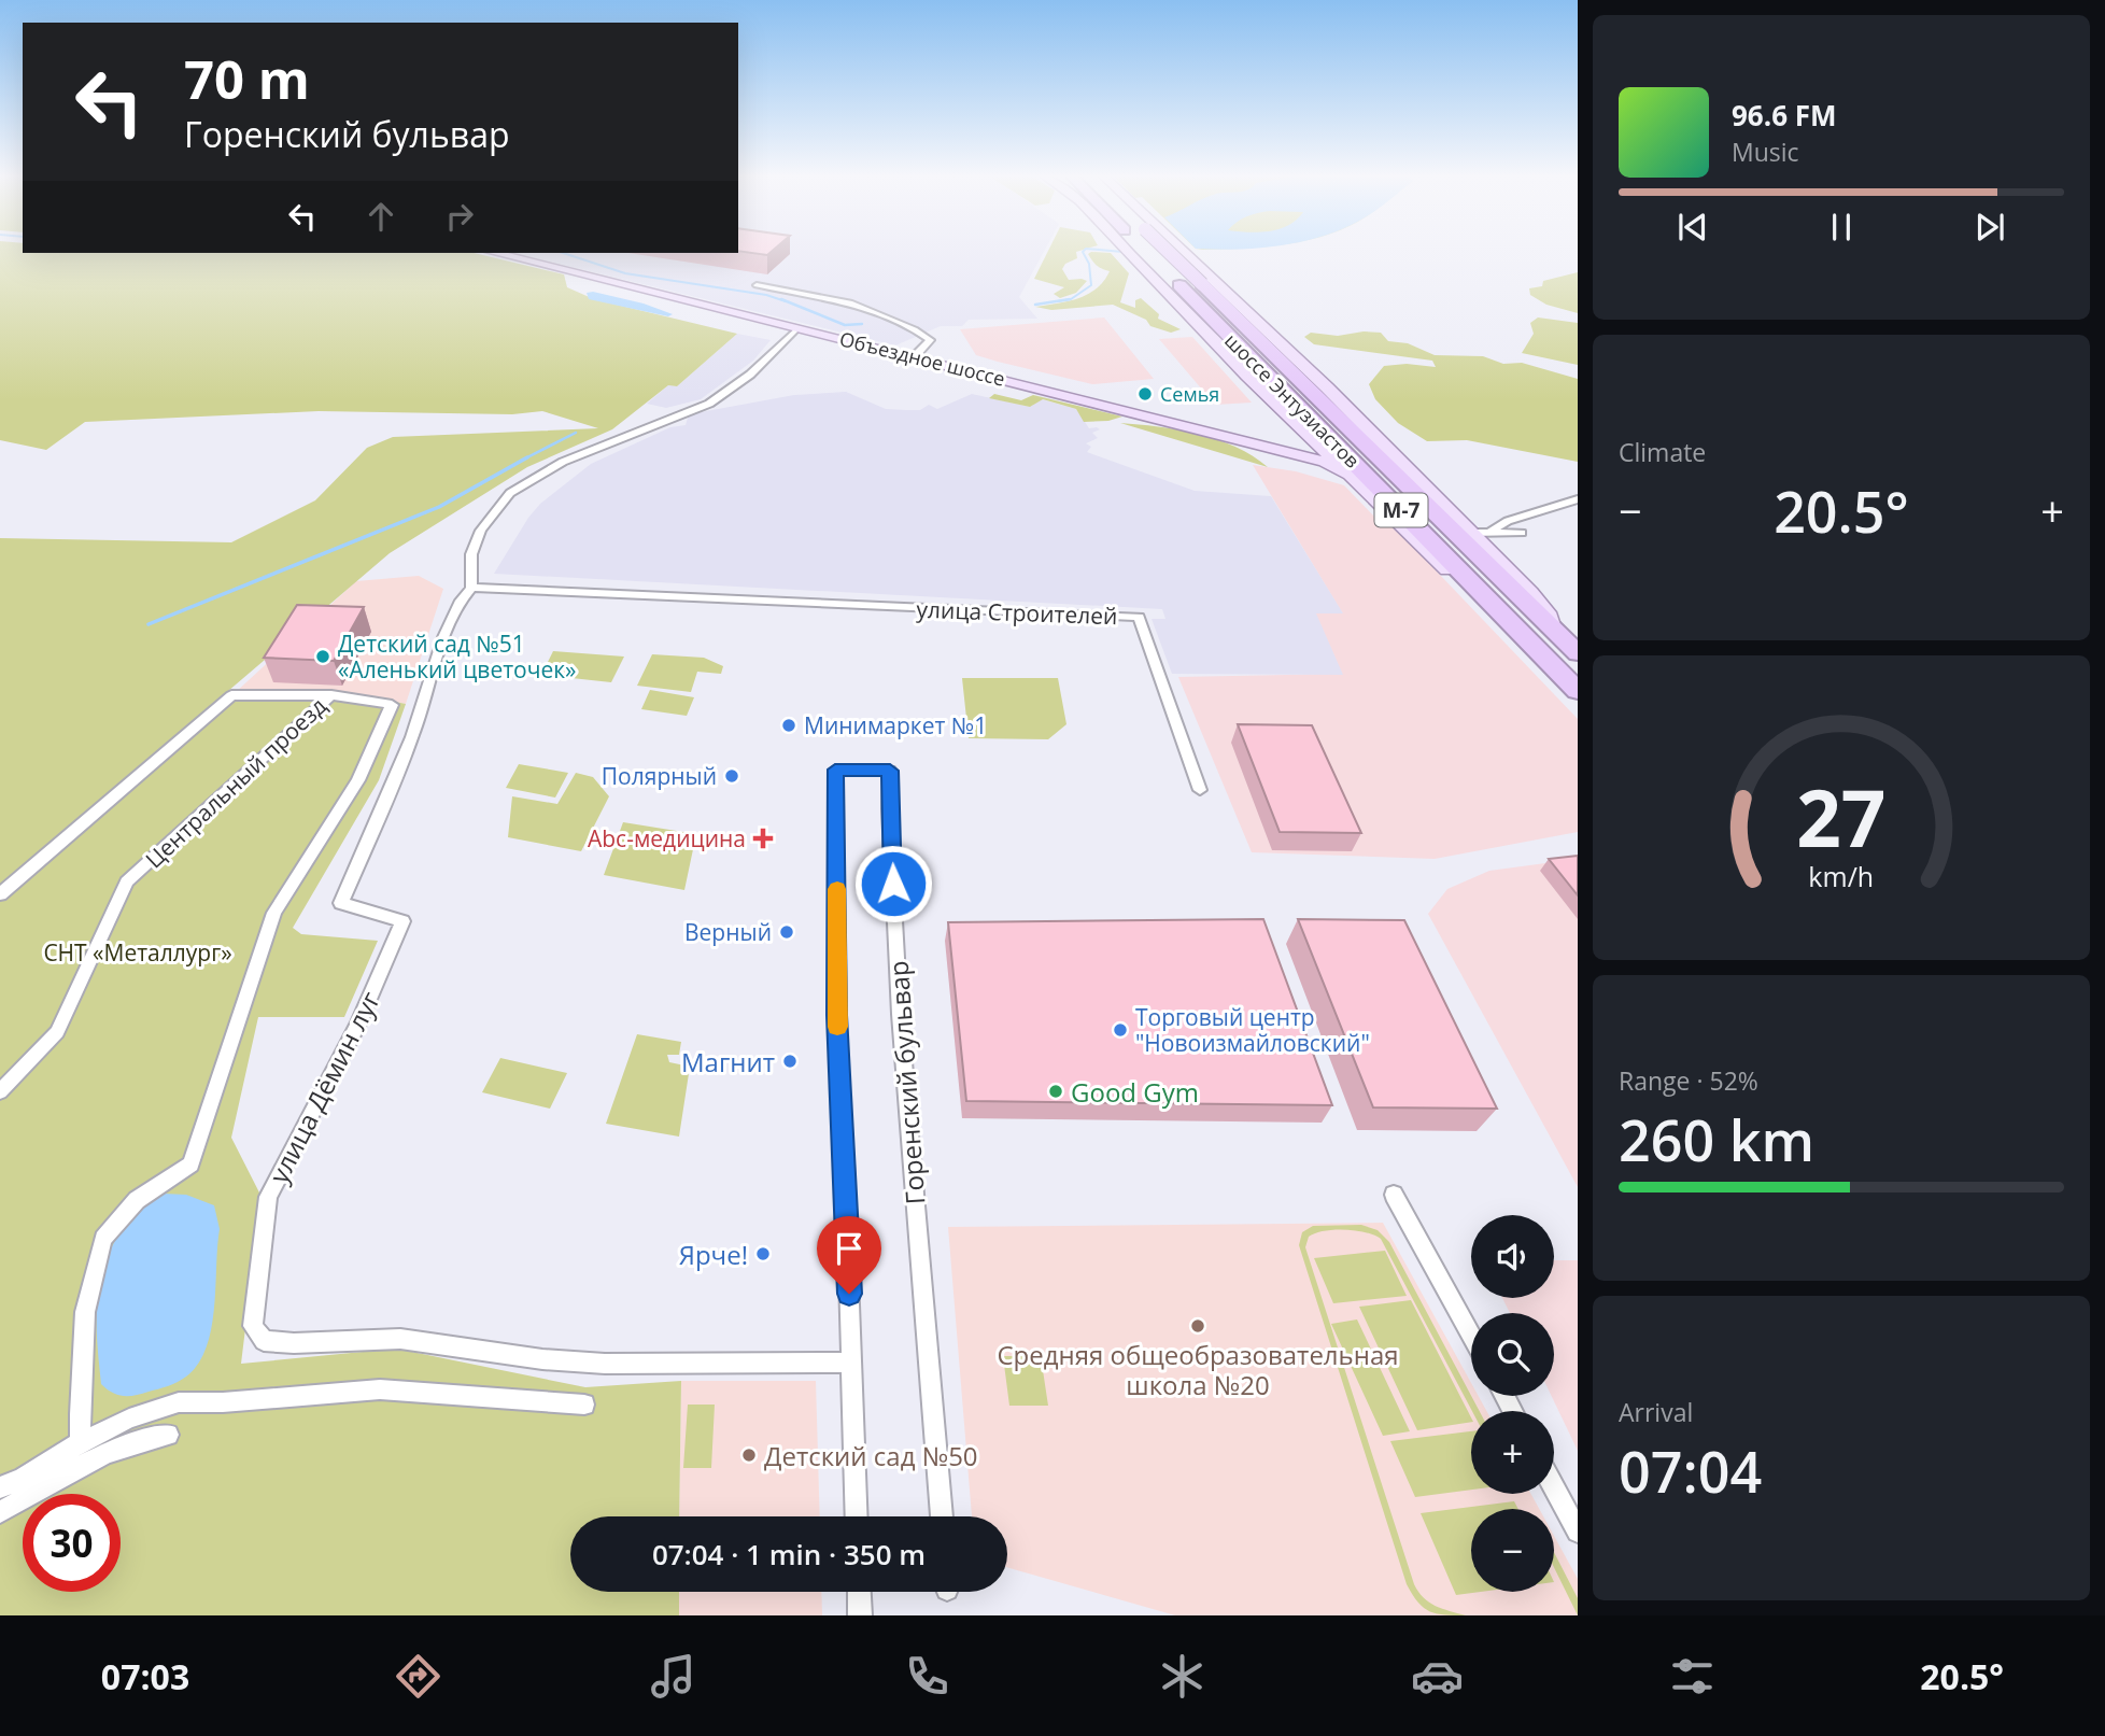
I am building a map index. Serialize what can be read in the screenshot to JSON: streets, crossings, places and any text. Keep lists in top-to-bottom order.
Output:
{
  "streets": {
    "highway": ["шоссе Энтузиастов", "М-7"],
    "main road": ["Объездное шоссе"],
    "street": [
      "улица Строителей",
      "Центральный проезд",
      "Горенский бульвар",
      "улица Дёмин луг"
    ]
  },
  "crossings": [
    ["улица Строителей", "улица Дёмин луг"],
    ["Горенский бульвар", "улица Дёмин луг"]
  ],
  "parks": ["СНТ «Металлург»"],
  "places": {
    "other": [
      "Семья",
      "Детский сад №51 «Аленький цветочек»",
      "Минимаркет №1",
      "Полярный",
      "Верный",
      "Торговый центр \"Новоизмайловский\"",
      "Магнит",
      "Good Gym",
      "Ярче!",
      "Средняя общеобразовательная школа №20",
      "Детский сад №50"
    ],
    "health": ["Abc-медицина"]
  },
  "page": {
    "turn": ["70 m", "Горенский бульвар"],
    "song": ["96.6 FM", "Music"],
    "tile": [
      "Climate",
      ["Range · 52%", "260 km"],
      ["Arrival", "07:04"]
    ],
    "heat": ["−", "20.5°", "+"],
    "map_buttons": ["+", "−"],
    "limit": "30",
    "trip": "07:04 · 1 min · 350 m",
    "tabs": ["07:03", "20.5°"],
    "gauge": ["27", "km/h"]
  }
}
